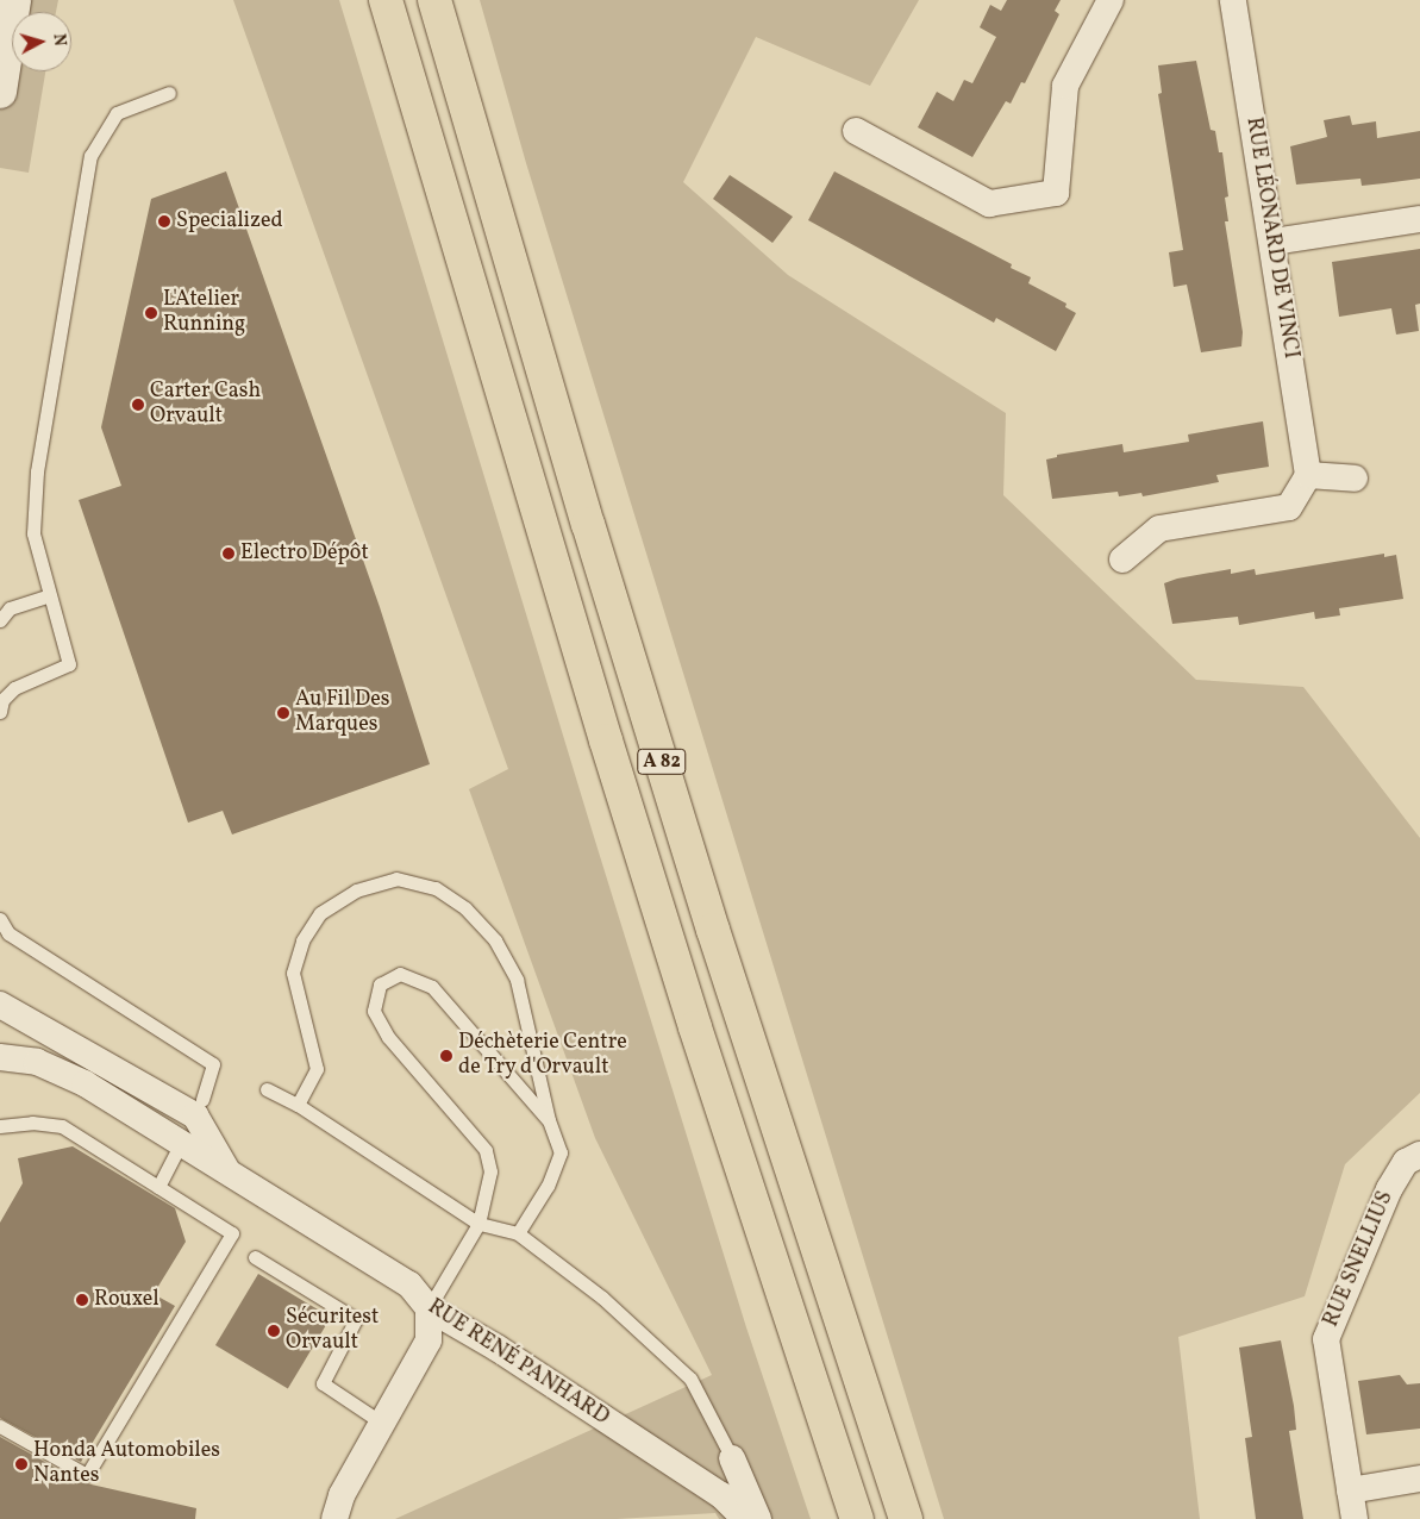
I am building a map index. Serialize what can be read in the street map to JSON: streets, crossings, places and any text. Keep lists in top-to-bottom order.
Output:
{
  "streets": {
    "highway": ["A 82"],
    "street": ["RUE LÉONARD DE VINCI", "RUE SNELLIUS", "RUE RENÉ PANHARD"]
  },
  "places": [
    "Specialized",
    "L'Atelier Running",
    "Carter Cash Orvault",
    "Electro Dépôt",
    "Au Fil Des Marques",
    "Déchèterie Centre de Try d'Orvault",
    "Rouxel",
    "Sécuritest Orvault",
    "Honda Automobiles Nantes"
  ],
  "north": "right"
}
